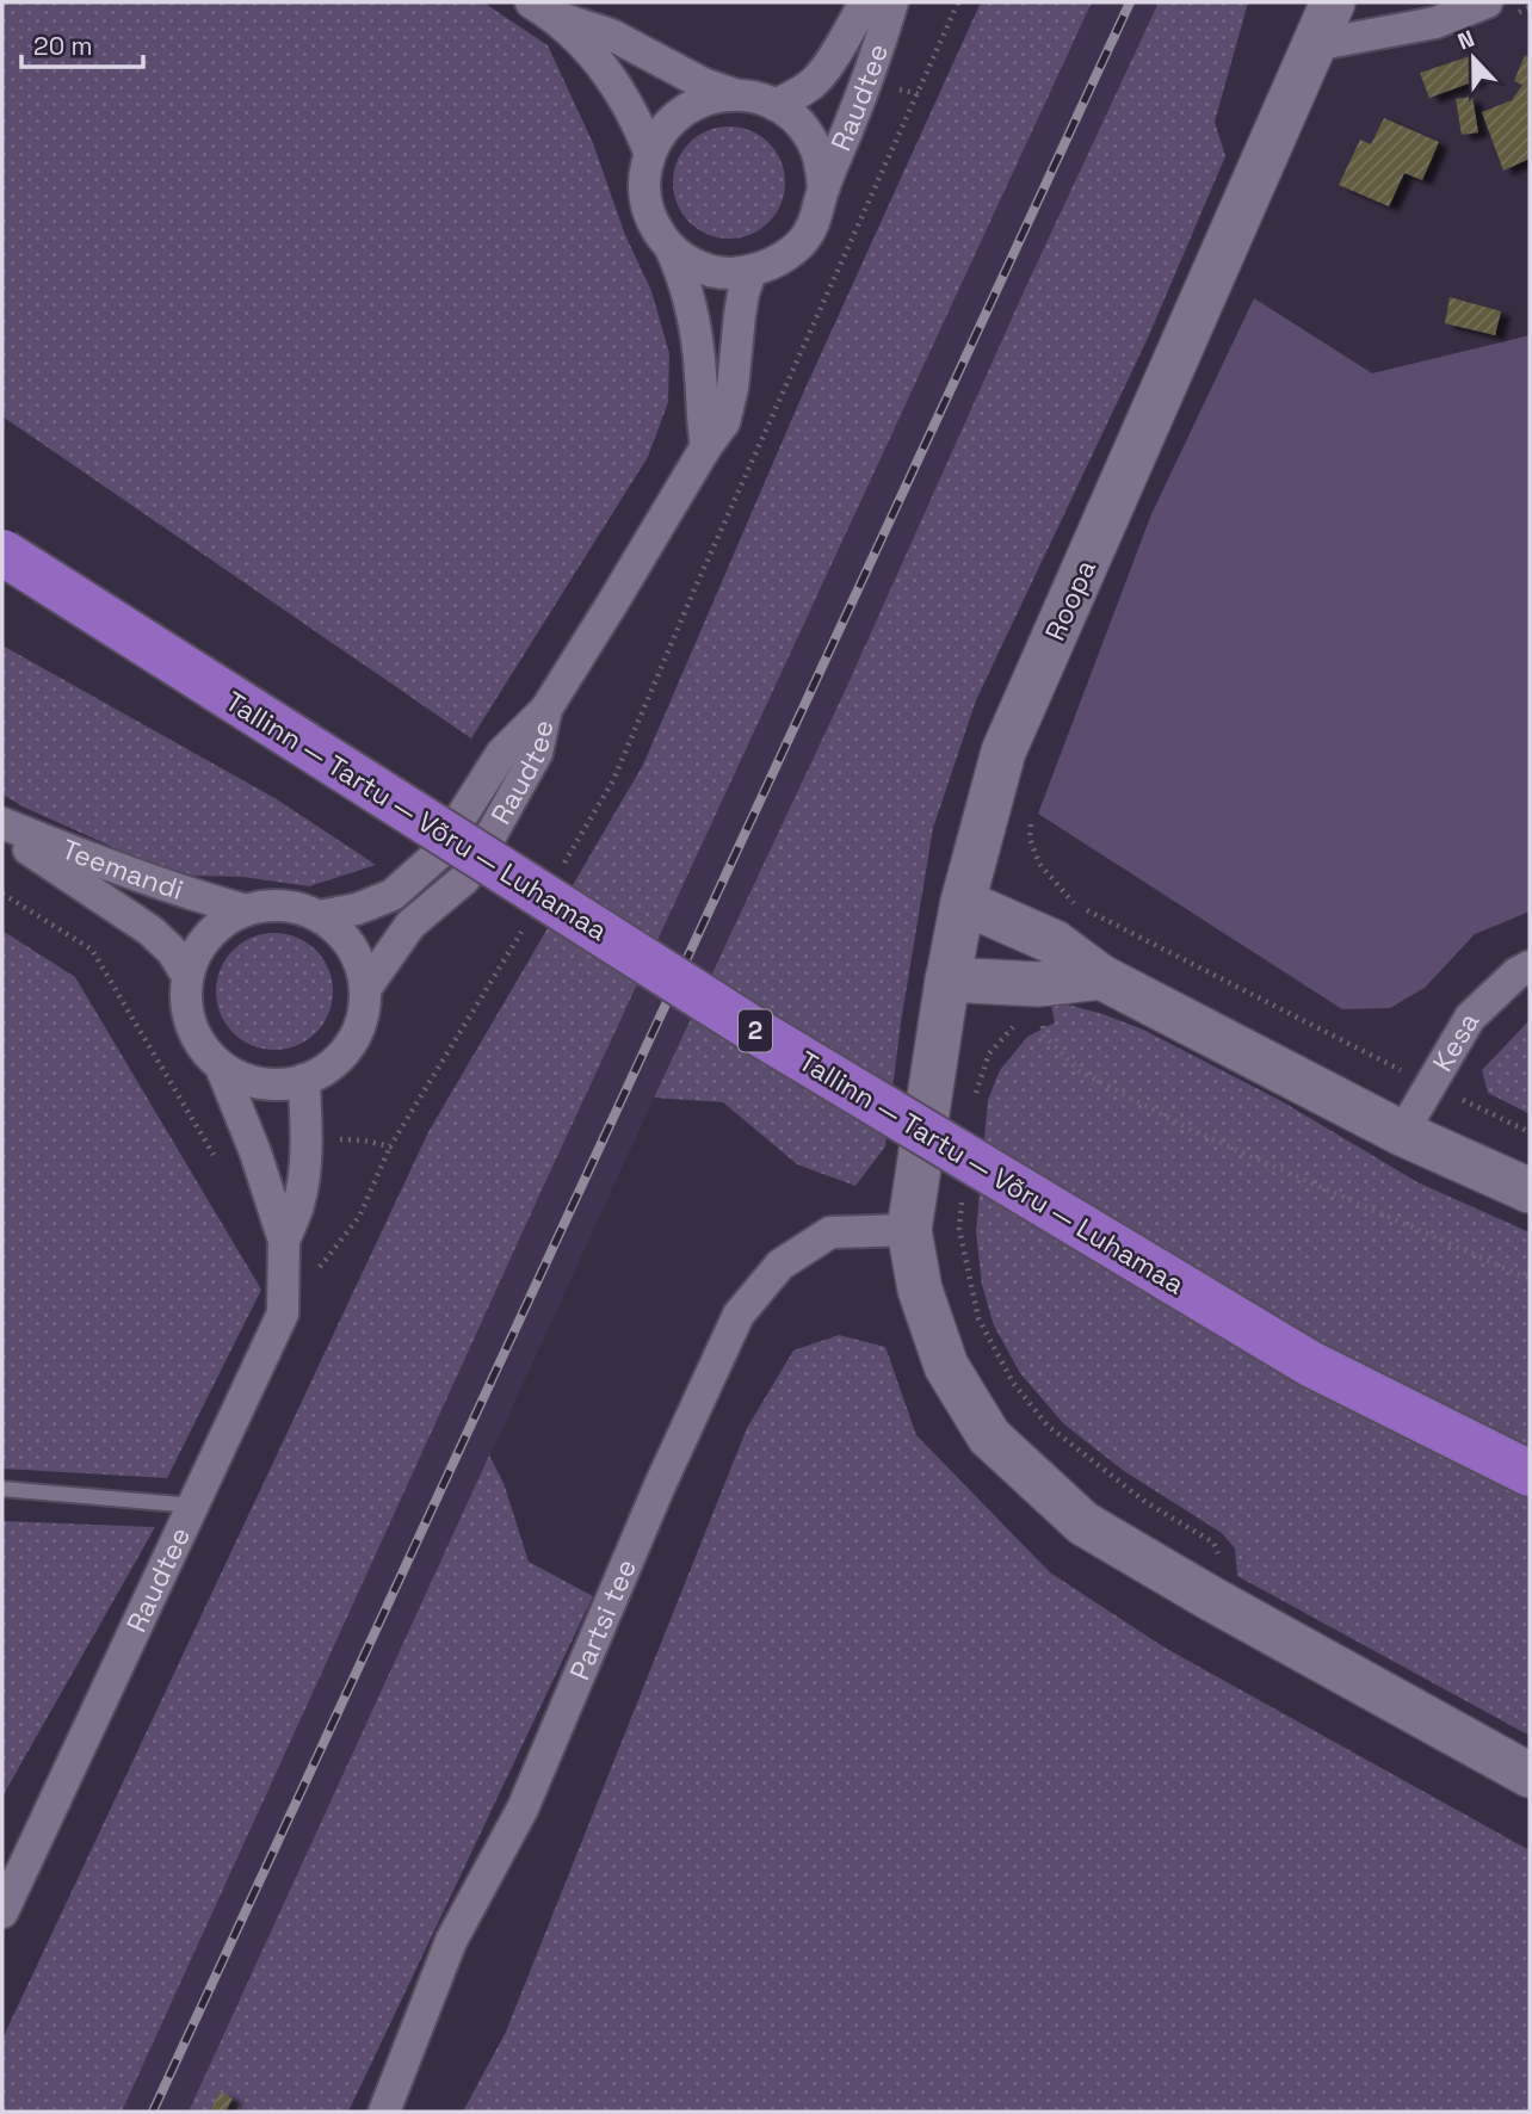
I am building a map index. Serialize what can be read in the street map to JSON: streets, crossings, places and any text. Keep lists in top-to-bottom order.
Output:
{
  "streets": {
    "highway": ["Tallinn — Tartu — Võru — Luhamaa", "2"],
    "street": [
      "Raudtee",
      "Roopa",
      "Teemandi",
      "Kesa",
      "Partsi tee"
    ]
  },
  "crossings": [
    ["Raudtee", "Teemandi"],
    ["Roopa", "Partsi tee"]
  ],
  "scale_bar": "20 m",
  "north": "top"
}
